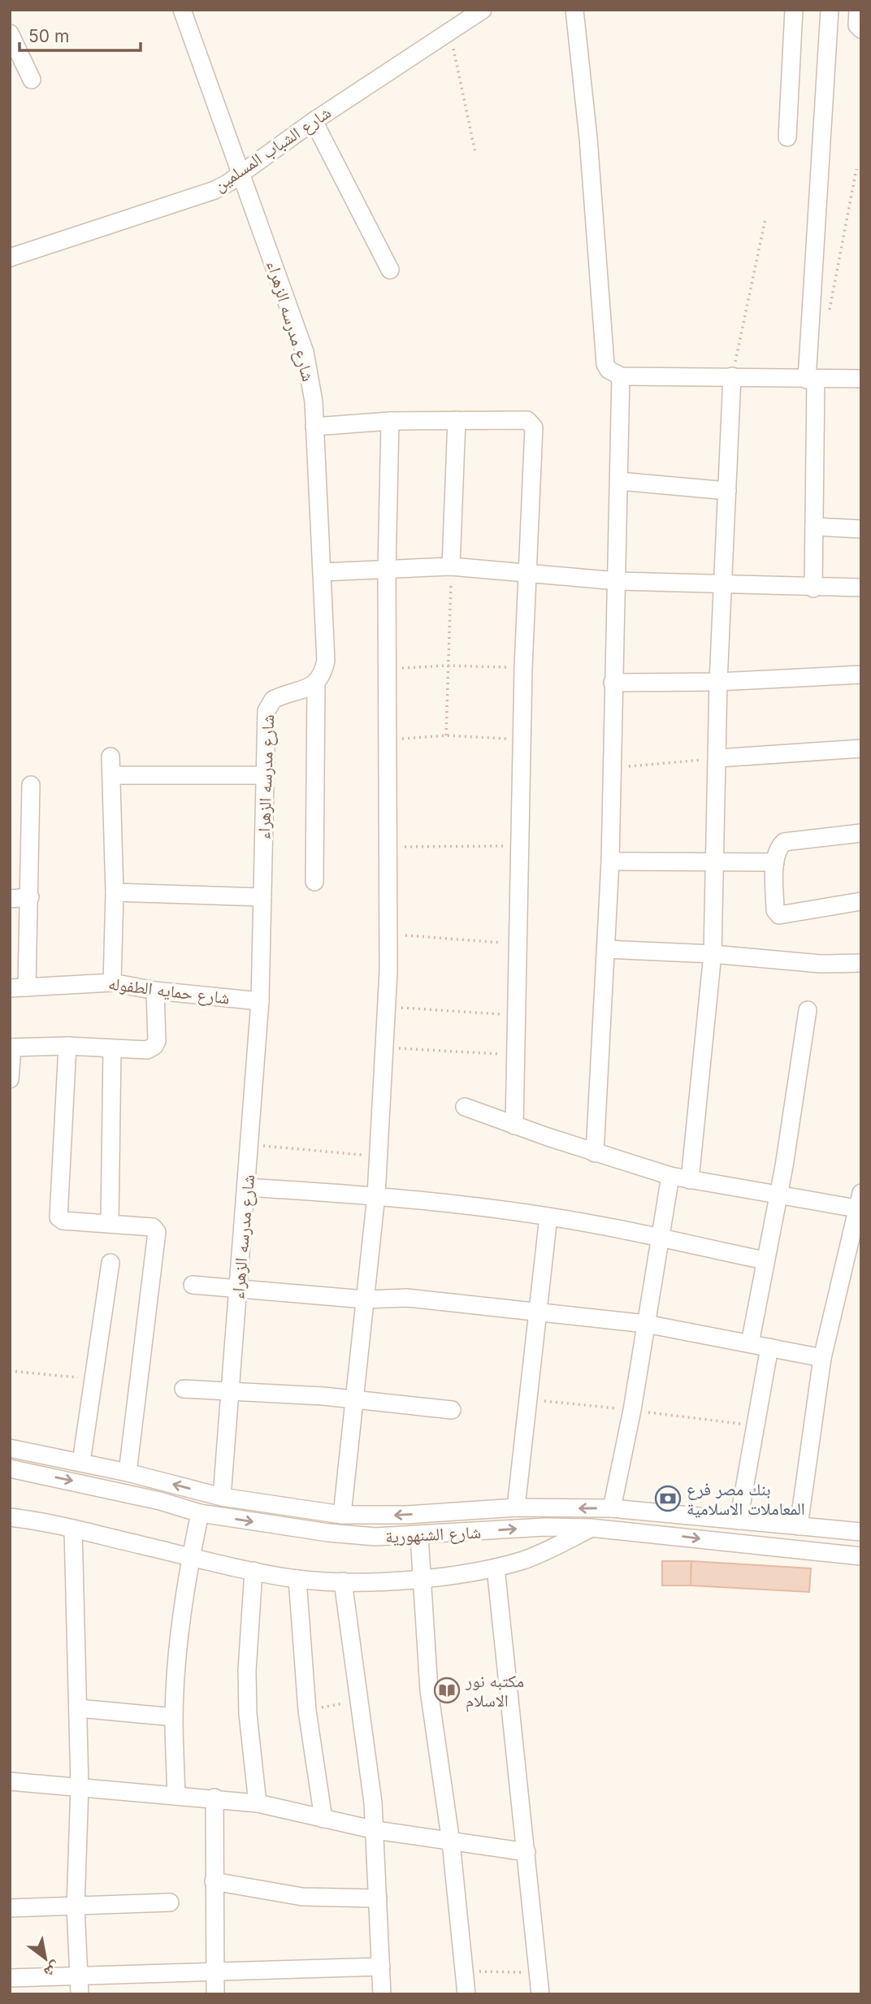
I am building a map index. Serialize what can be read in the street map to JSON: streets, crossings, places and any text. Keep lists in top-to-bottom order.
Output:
{
  "streets": {
    "street": [
      "شارع الشباب المسلمين",
      "شارع مدرسه الزهراء",
      "شارع حمايه الطفوله",
      "شارع الشنهورية"
    ]
  },
  "crossings": [
    ["شارع الشباب المسلمين", "شارع مدرسه الزهراء"],
    ["شارع مدرسه الزهراء", "شارع حمايه الطفوله"],
    ["شارع مدرسه الزهراء", "شارع الشنهورية"]
  ],
  "places": {
    "bank": ["بنك مصر فرع المعاملات الاسلامية"],
    "library": ["مكتبه نور الاسلام"]
  },
  "scale_bar": "50 m",
  "north": "bottom right"
}
